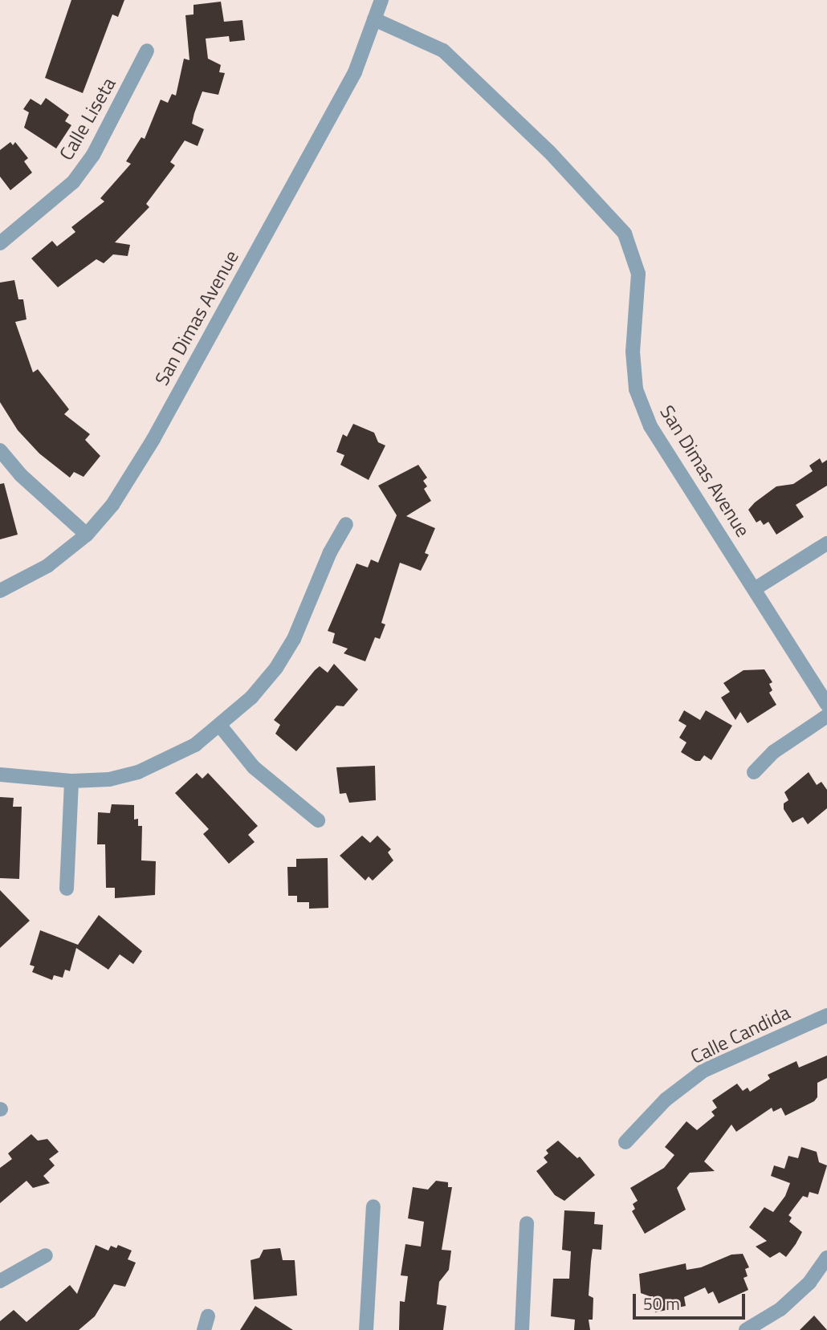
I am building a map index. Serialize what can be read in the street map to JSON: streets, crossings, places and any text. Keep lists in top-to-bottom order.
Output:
{
  "streets": {
    "street": ["Calle Liseta", "San Dimas Avenue", "Calle Candida"]
  },
  "scale_bar": "50 m"
}
